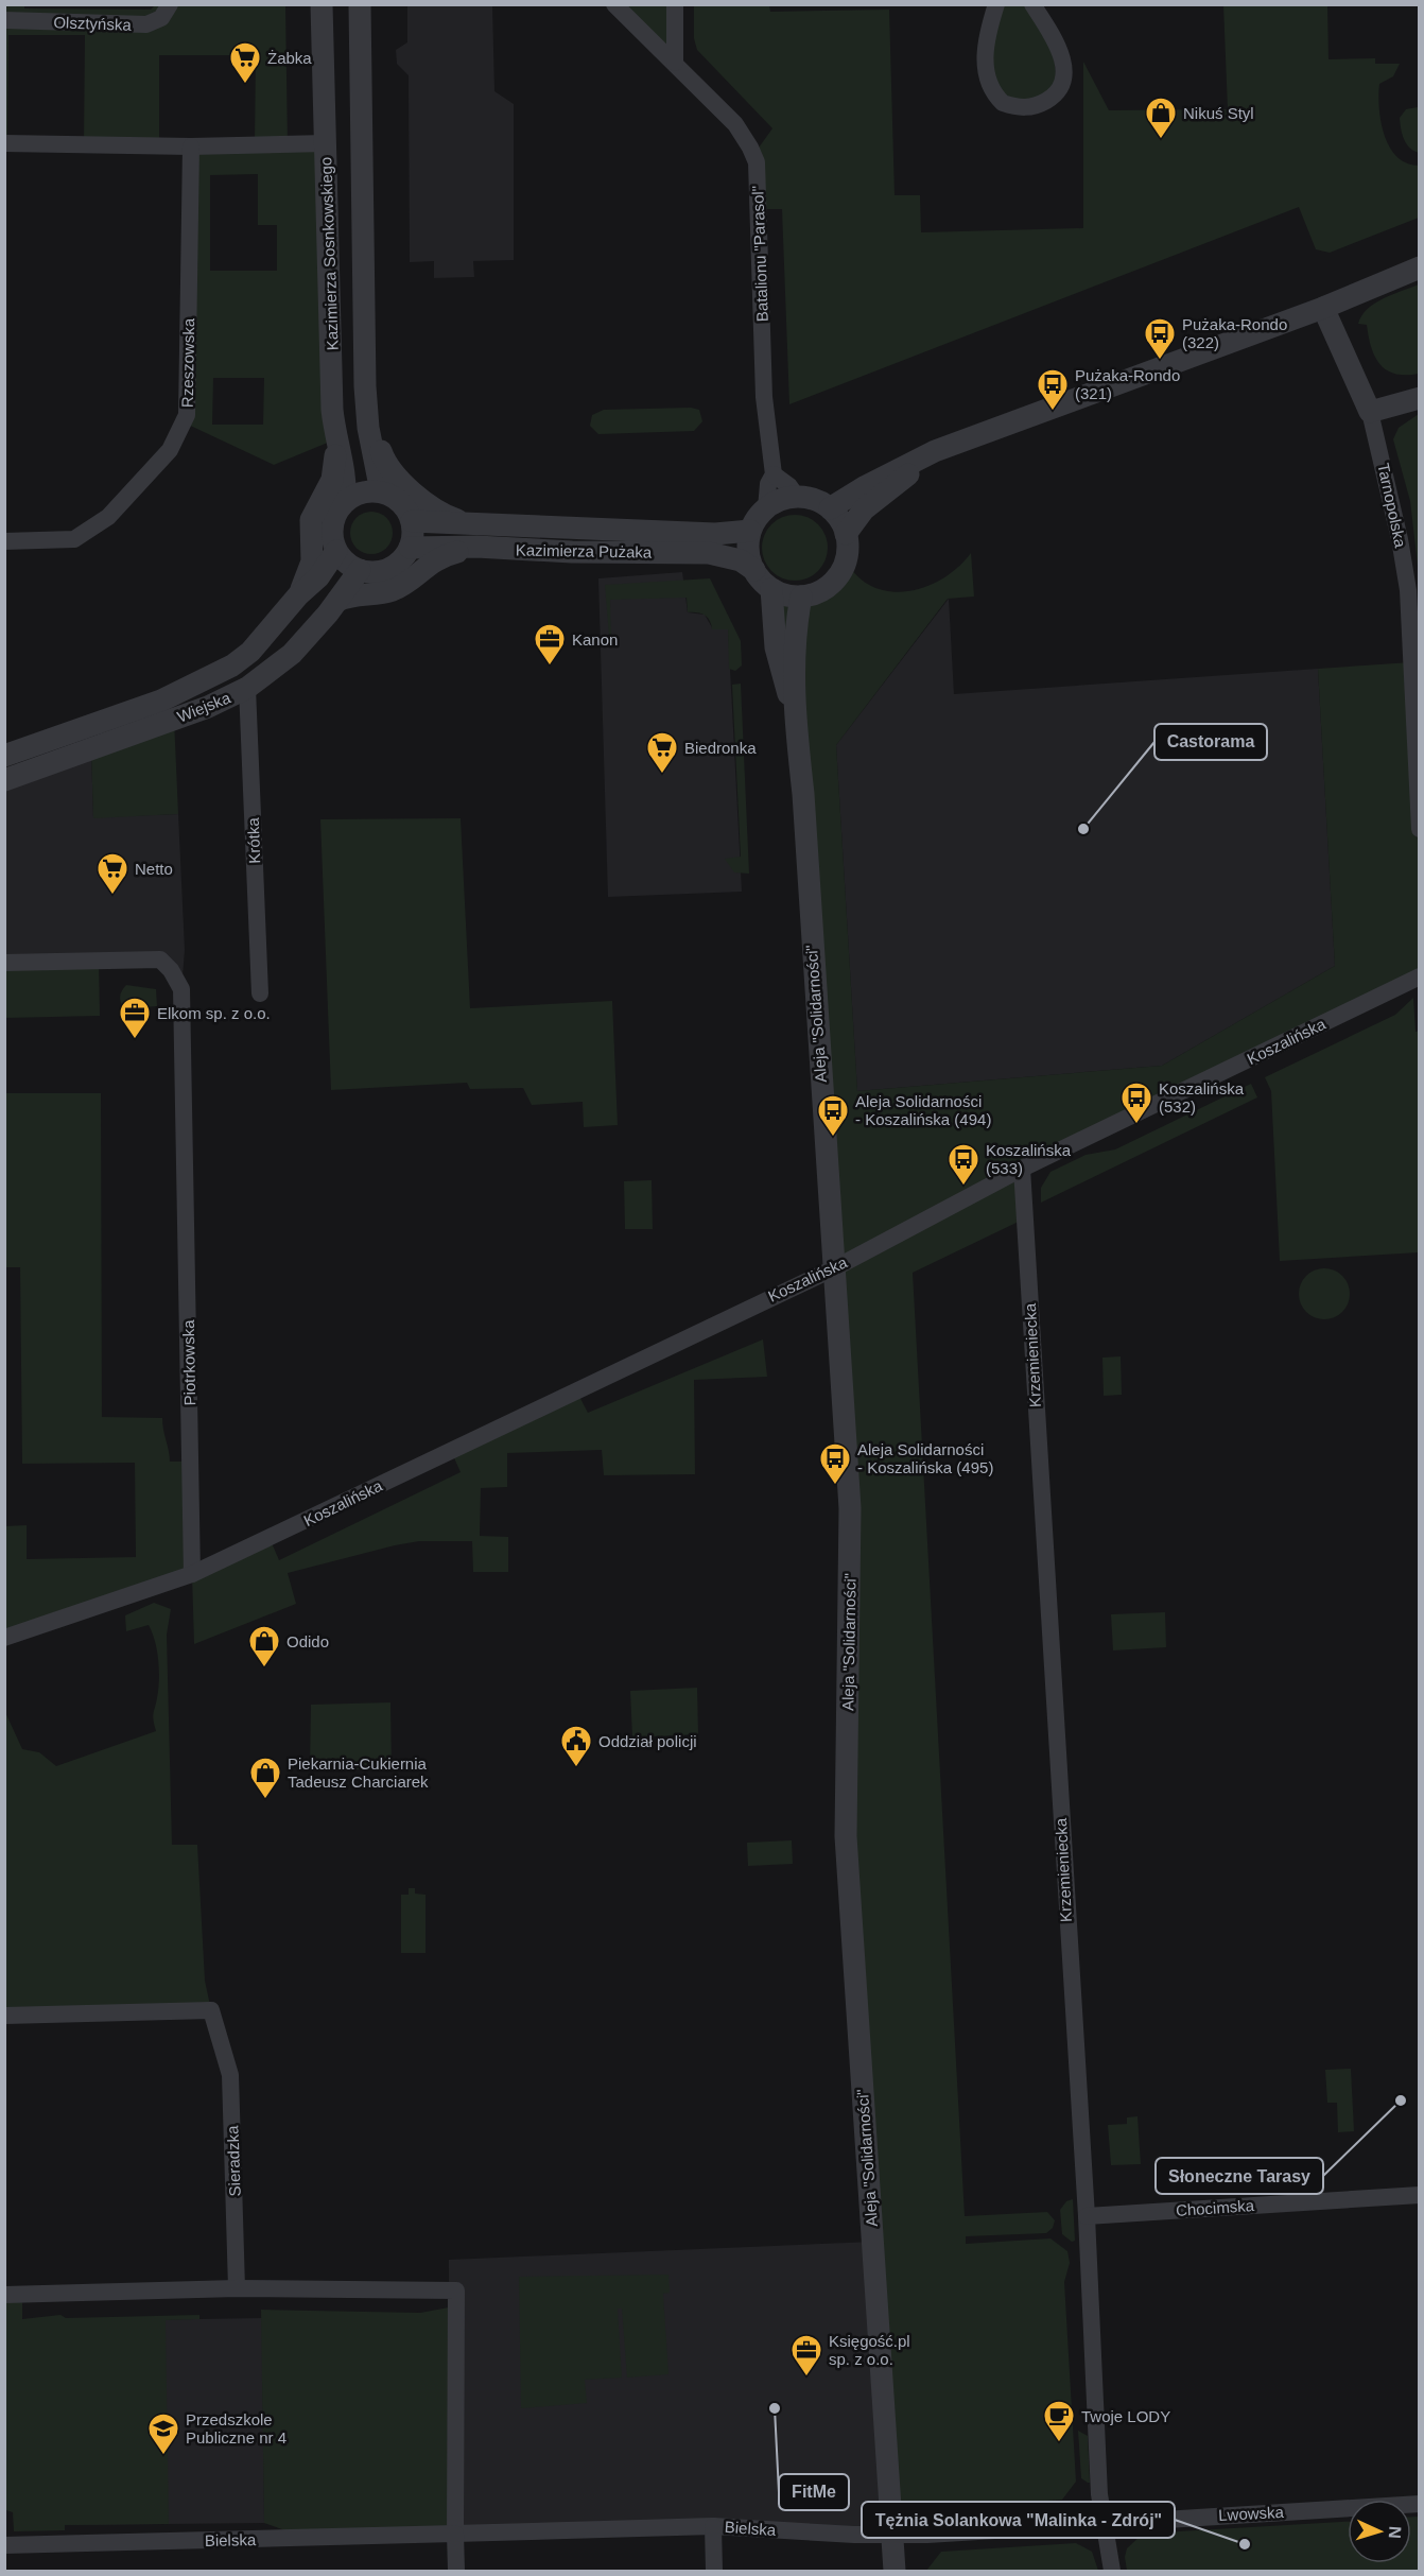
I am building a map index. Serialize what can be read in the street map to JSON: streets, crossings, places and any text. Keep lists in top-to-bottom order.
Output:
{
  "streets": {
    "street": [
      "Olsztyńska",
      "Kazimierza Sosnkowskiego",
      "Batalionu \"Parasol\"",
      "Rzeszowska",
      "Tarnopolska",
      "Kazimierza Pużaka",
      "Wiejska",
      "Krótka",
      "Aleja \"Solidarności\"",
      "Koszalińska",
      "Krzemieniecka",
      "Piotrkowska",
      "Sieradzka",
      "Chocimska",
      "Lwowska",
      "Bielska"
    ]
  },
  "crossings": [
    ["Kazimierza Sosnkowskiego", "Kazimierza Pużaka"],
    ["Kazimierza Sosnkowskiego", "Wiejska"],
    ["Batalionu \"Parasol\"", "Kazimierza Pużaka"],
    ["Batalionu \"Parasol\"", "Aleja \"Solidarności\""],
    ["Kazimierza Pużaka", "Wiejska"],
    ["Kazimierza Pużaka", "Aleja \"Solidarności\""],
    ["Wiejska", "Krótka"],
    ["Aleja \"Solidarności\"", "Koszalińska"],
    ["Aleja \"Solidarności\"", "Lwowska"],
    ["Aleja \"Solidarności\"", "Bielska"],
    ["Koszalińska", "Krzemieniecka"],
    ["Koszalińska", "Piotrkowska"],
    ["Krzemieniecka", "Chocimska"],
    ["Krzemieniecka", "Lwowska"],
    ["Lwowska", "Bielska"]
  ],
  "places": {
    "supermarket": ["Żabka", "Biedronka", "Netto"],
    "shop": ["Nikuś Styl", "Odido", "Piekarnia-Cukiernia Tadeusz Charciarek"],
    "bus stop": [
      "Pużaka-Rondo (322)",
      "Pużaka-Rondo (321)",
      "Koszalińska (532)",
      "Aleja Solidarności - Koszalińska (494)",
      "Koszalińska (533)",
      "Aleja Solidarności - Koszalińska (495)"
    ],
    "office": ["Kanon", "Elkom sp. z o.o.", "Księgość.pl sp. z o.o."],
    "other": [
      "Castorama",
      "Słoneczne Tarasy",
      "FitMe",
      "Tężnia Solankowa \"Malinka - Zdrój\""
    ],
    "public building": ["Oddział policji"],
    "cafe": ["Twoje LODY"],
    "school or university": ["Przedszkole Publiczne nr 4"]
  },
  "north": "right"
}
